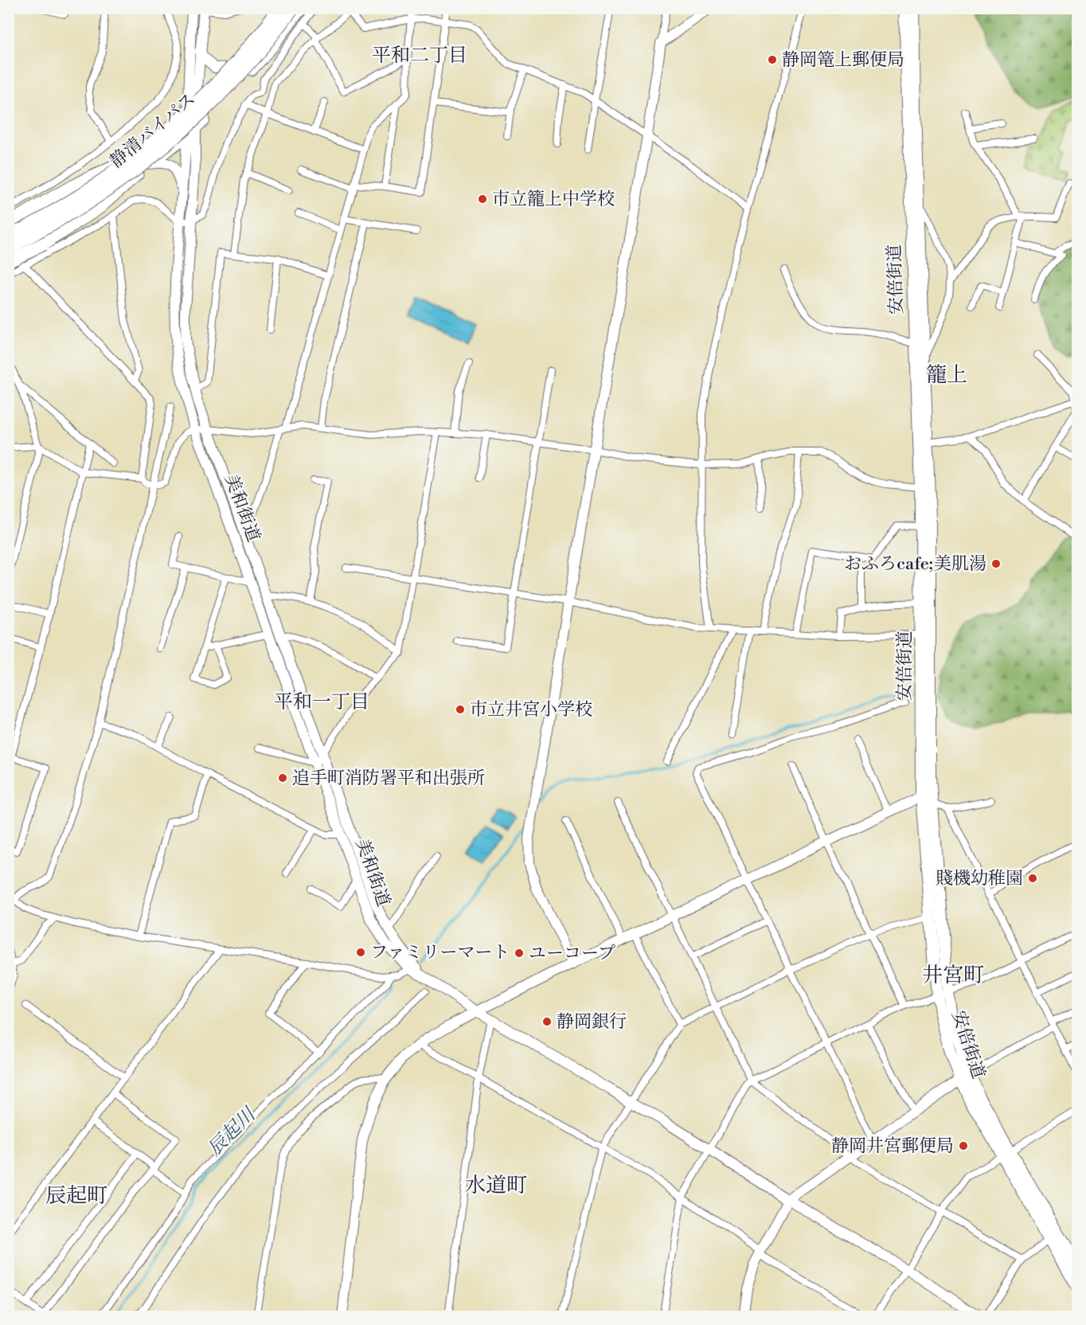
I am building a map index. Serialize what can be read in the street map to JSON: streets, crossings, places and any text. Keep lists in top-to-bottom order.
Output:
{
  "streets": {
    "highway": ["静清バイパス"],
    "main road": ["安倍街道"],
    "street": ["美和街道"]
  },
  "districts": [
    "平和二丁目",
    "籠上",
    "平和一丁目",
    "井宮町",
    "水道町",
    "辰起町"
  ],
  "water": ["辰起川"],
  "places": [
    "静岡篭上郵便局",
    "市立籠上中学校",
    "おふろcafe;美肌湯",
    "市立井宮小学校",
    "追手町消防署平和出張所",
    "賤機幼稚園",
    "ファミリーマート",
    "ユーコープ",
    "静岡銀行",
    "静岡井宮郵便局"
  ]
}
